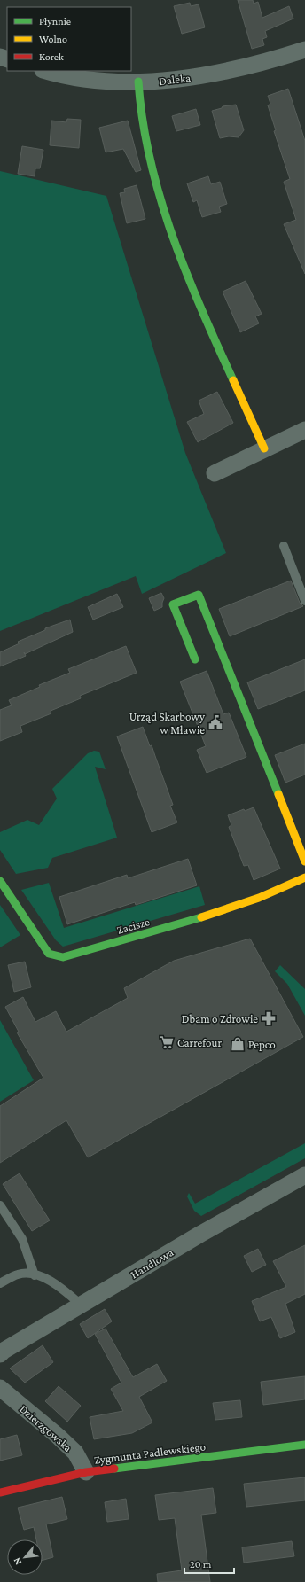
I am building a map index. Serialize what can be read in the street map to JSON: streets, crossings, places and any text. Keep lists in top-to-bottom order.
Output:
{
  "streets": {
    "street": [
      "Daleka",
      "Zacisze",
      "Handlowa",
      "Dzierzgowska",
      "Zygmunta Padlewskiego"
    ]
  },
  "crossings": [
    ["Dzierzgowska", "Zygmunta Padlewskiego"]
  ],
  "places": {
    "public building": ["Urząd Skarbowy w Mławie"],
    "pharmacy": ["Dbam o Zdrowie"],
    "supermarket": ["Carrefour"],
    "shop": ["Pepco"]
  },
  "legend": ["Płynnie", "Wolno", "Korek"],
  "scale_bar": "20 m",
  "north": "bottom left"
}
